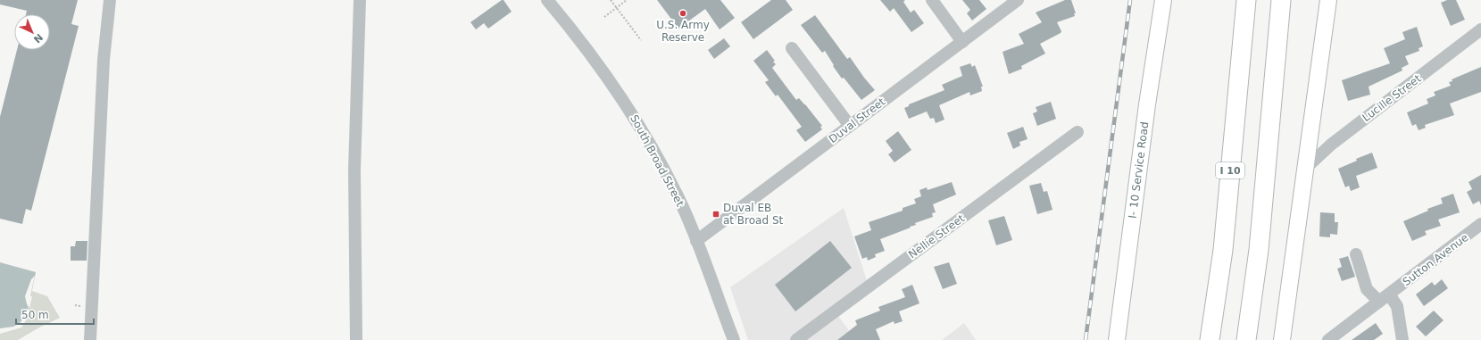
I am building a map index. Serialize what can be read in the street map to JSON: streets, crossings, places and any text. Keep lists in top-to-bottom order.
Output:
{
  "streets": {
    "highway": ["I 10"],
    "main road": ["I- 10 Service Road"],
    "street": [
      "Lucille Street",
      "Duval Street",
      "South Broad Street",
      "Nellie Street",
      "Sutton Avenue"
    ]
  },
  "crossings": [
    ["Duval Street", "South Broad Street"]
  ],
  "places": {
    "other": ["U.S. Army Reserve"],
    "transit": ["Duval EB at Broad St"]
  },
  "scale_bar": "50 m",
  "north": "bottom right"
}
